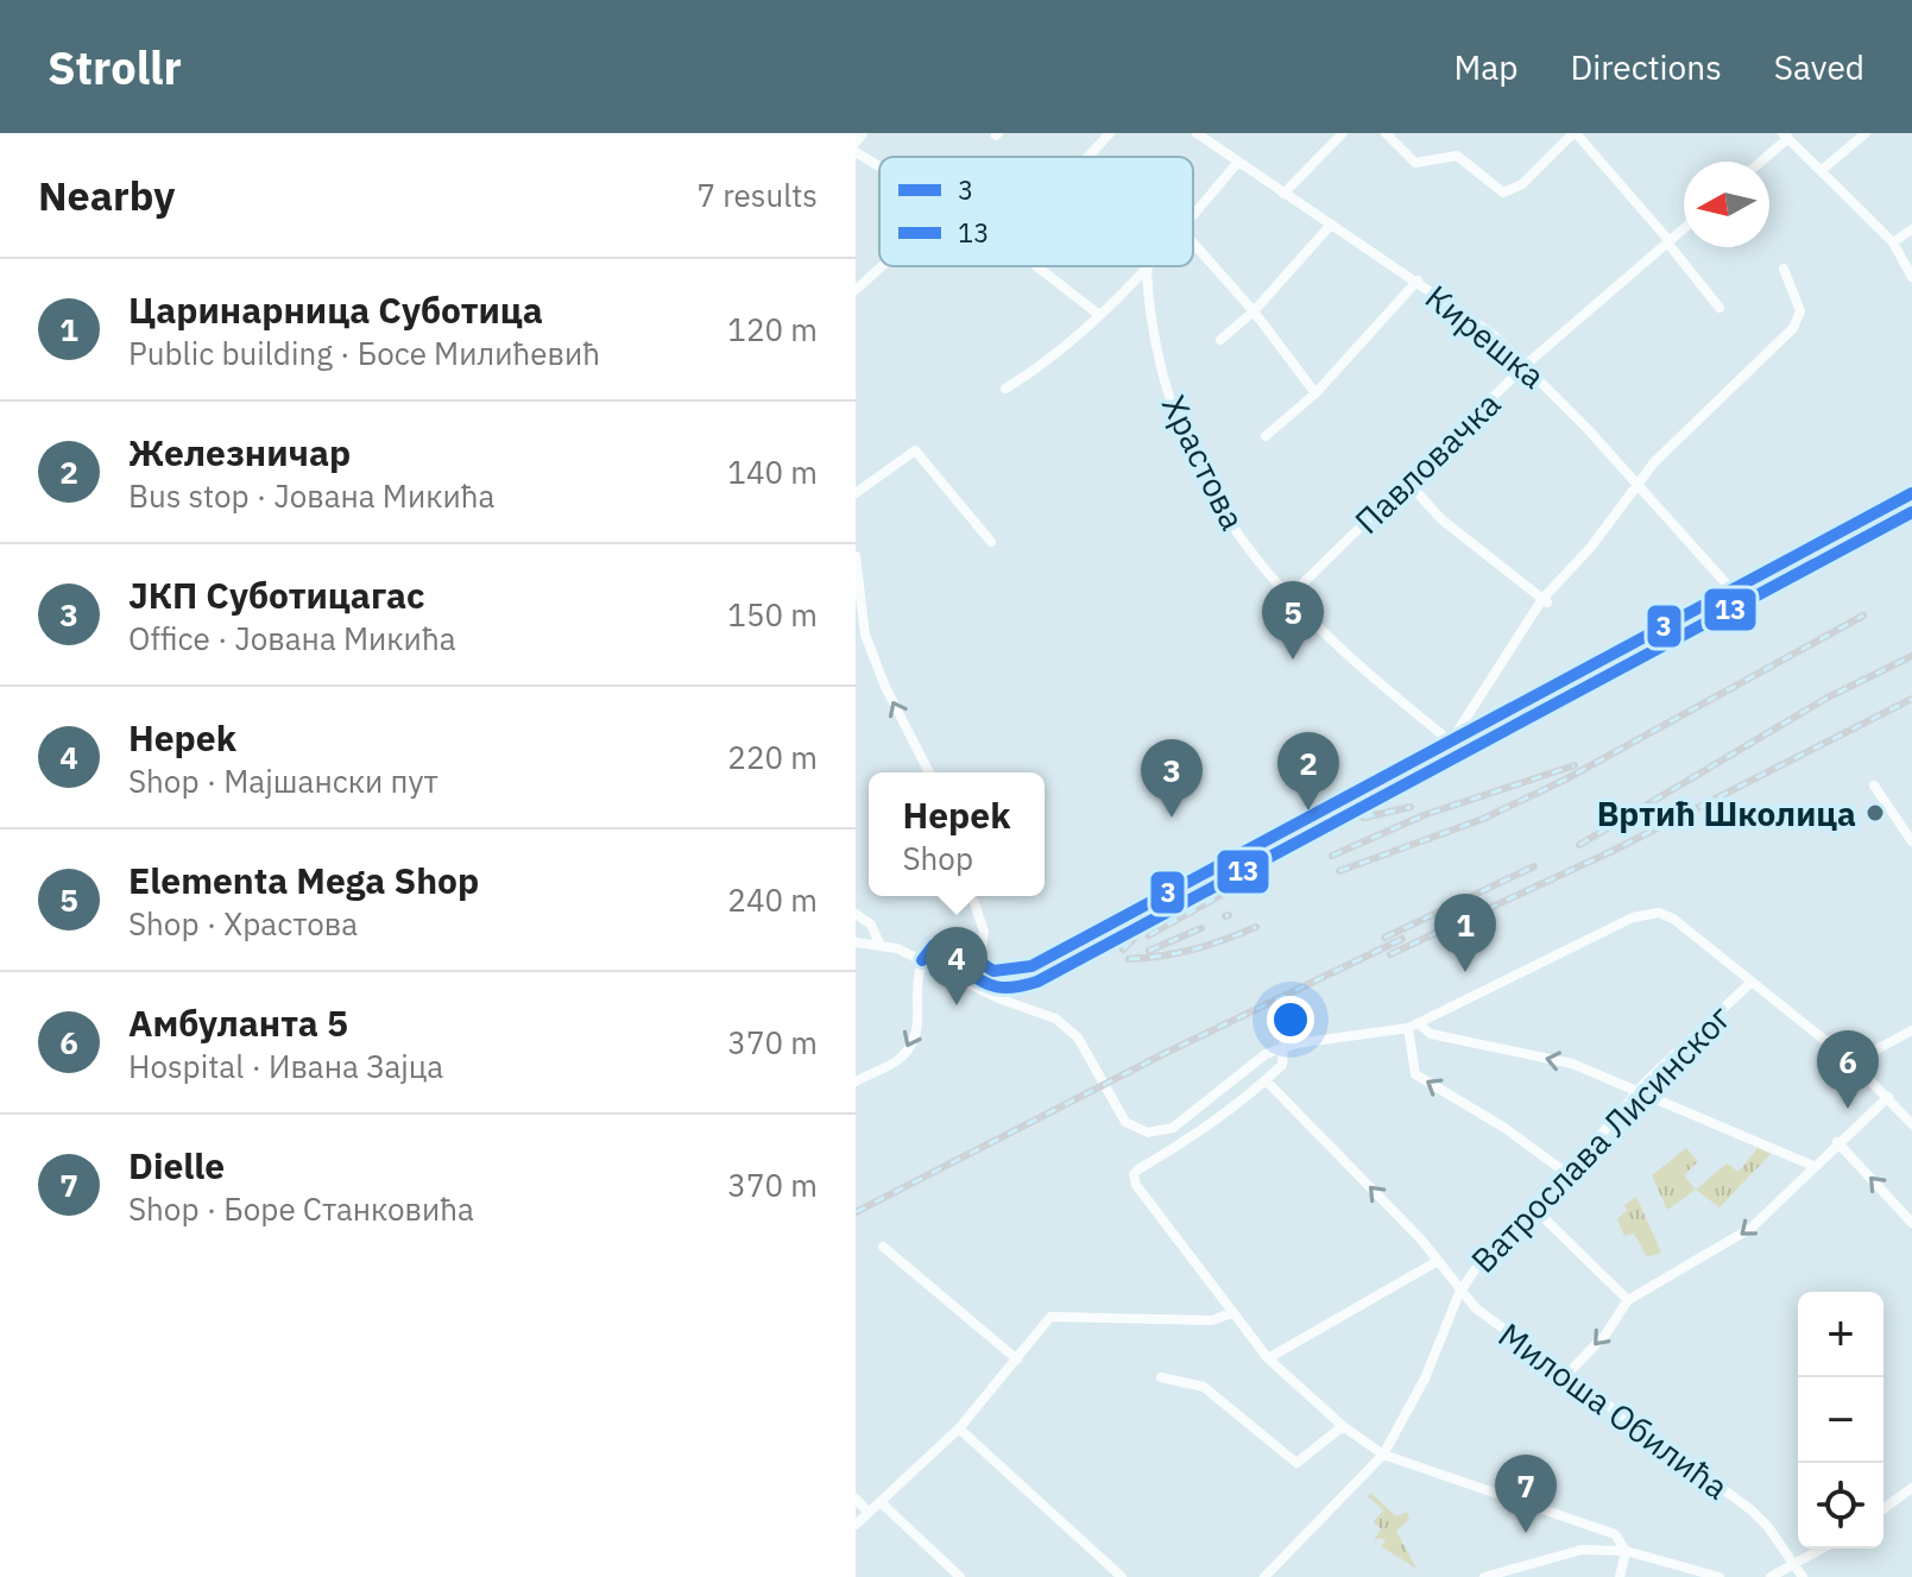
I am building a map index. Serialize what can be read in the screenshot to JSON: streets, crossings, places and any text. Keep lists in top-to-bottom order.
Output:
{
  "streets": {
    "street": [
      "Кирешка",
      "Храстова",
      "Павловачка",
      "Ватрослава Лисинског",
      "Милоша Обилића"
    ]
  },
  "crossings": [
    ["Кирешка", "Павловачка"],
    ["Храстова", "Павловачка"],
    ["Ватрослава Лисинског", "Милоша Обилића"]
  ],
  "places": ["Вртић Школица"],
  "lines": ["transit line 3", "transit line 13"],
  "legend": ["3", "13"],
  "north": "left",
  "page": {
    "header": "Strollr",
    "nav": ["Map", "Directions", "Saved"],
    "heading": ["Nearby", "7 results"],
    "list": [
      {
        "mark": "1",
        "name": "Царинарница Суботица",
        "note": "Public building · Босе Милићевић",
        "value": "120 m"
      },
      {
        "mark": "2",
        "name": "Железничар",
        "note": "Bus stop · Јована Микића",
        "value": "140 m"
      },
      {
        "mark": "3",
        "name": "ЈКП Суботицагас",
        "note": "Office · Јована Микића",
        "value": "150 m"
      },
      {
        "mark": "4",
        "name": "Hepek",
        "note": "Shop · Мајшански пут",
        "value": "220 m"
      },
      {
        "mark": "5",
        "name": "Elementa Mega Shop",
        "note": "Shop · Храстова",
        "value": "240 m"
      },
      {
        "mark": "6",
        "name": "Амбуланта 5",
        "note": "Hospital · Ивана Зајца",
        "value": "370 m"
      },
      {
        "mark": "7",
        "name": "Dielle",
        "note": "Shop · Боре Станковића",
        "value": "370 m"
      }
    ],
    "pins": [
      "5",
      "2",
      "3",
      "1",
      "4",
      "6",
      "7"
    ],
    "popup": ["Hepek", "Shop"],
    "map_buttons": ["+", "−"]
  }
}
